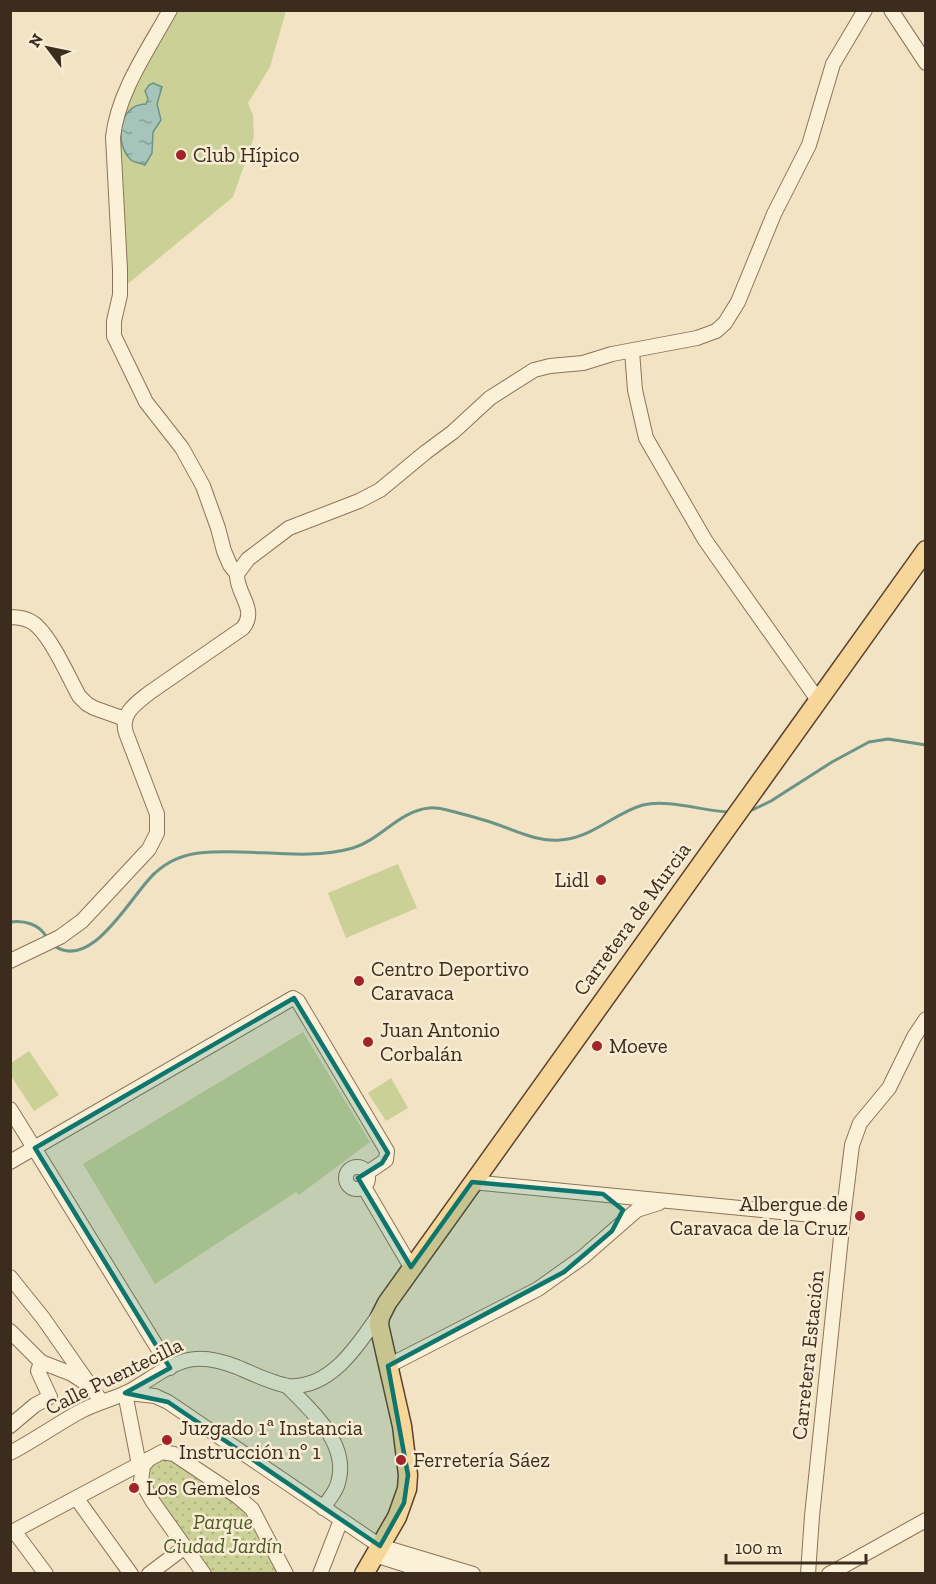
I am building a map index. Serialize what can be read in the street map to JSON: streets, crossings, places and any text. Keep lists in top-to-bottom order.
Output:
{
  "streets": {
    "main road": ["Carretera de Murcia"],
    "street": ["Carretera Estación", "Calle Puentecilla"]
  },
  "parks": ["Parque Ciudad Jardín"],
  "places": [
    "Club Hípico",
    "Lidl",
    "Centro Deportivo Caravaca",
    "Juan Antonio Corbalán",
    "Moeve",
    "Albergue de Caravaca de la Cruz",
    "Juzgado 1ª Instancia Instrucción nº 1",
    "Ferretería Sáez",
    "Los Gemelos"
  ],
  "scale_bar": "100 m",
  "north": "top left"
}
